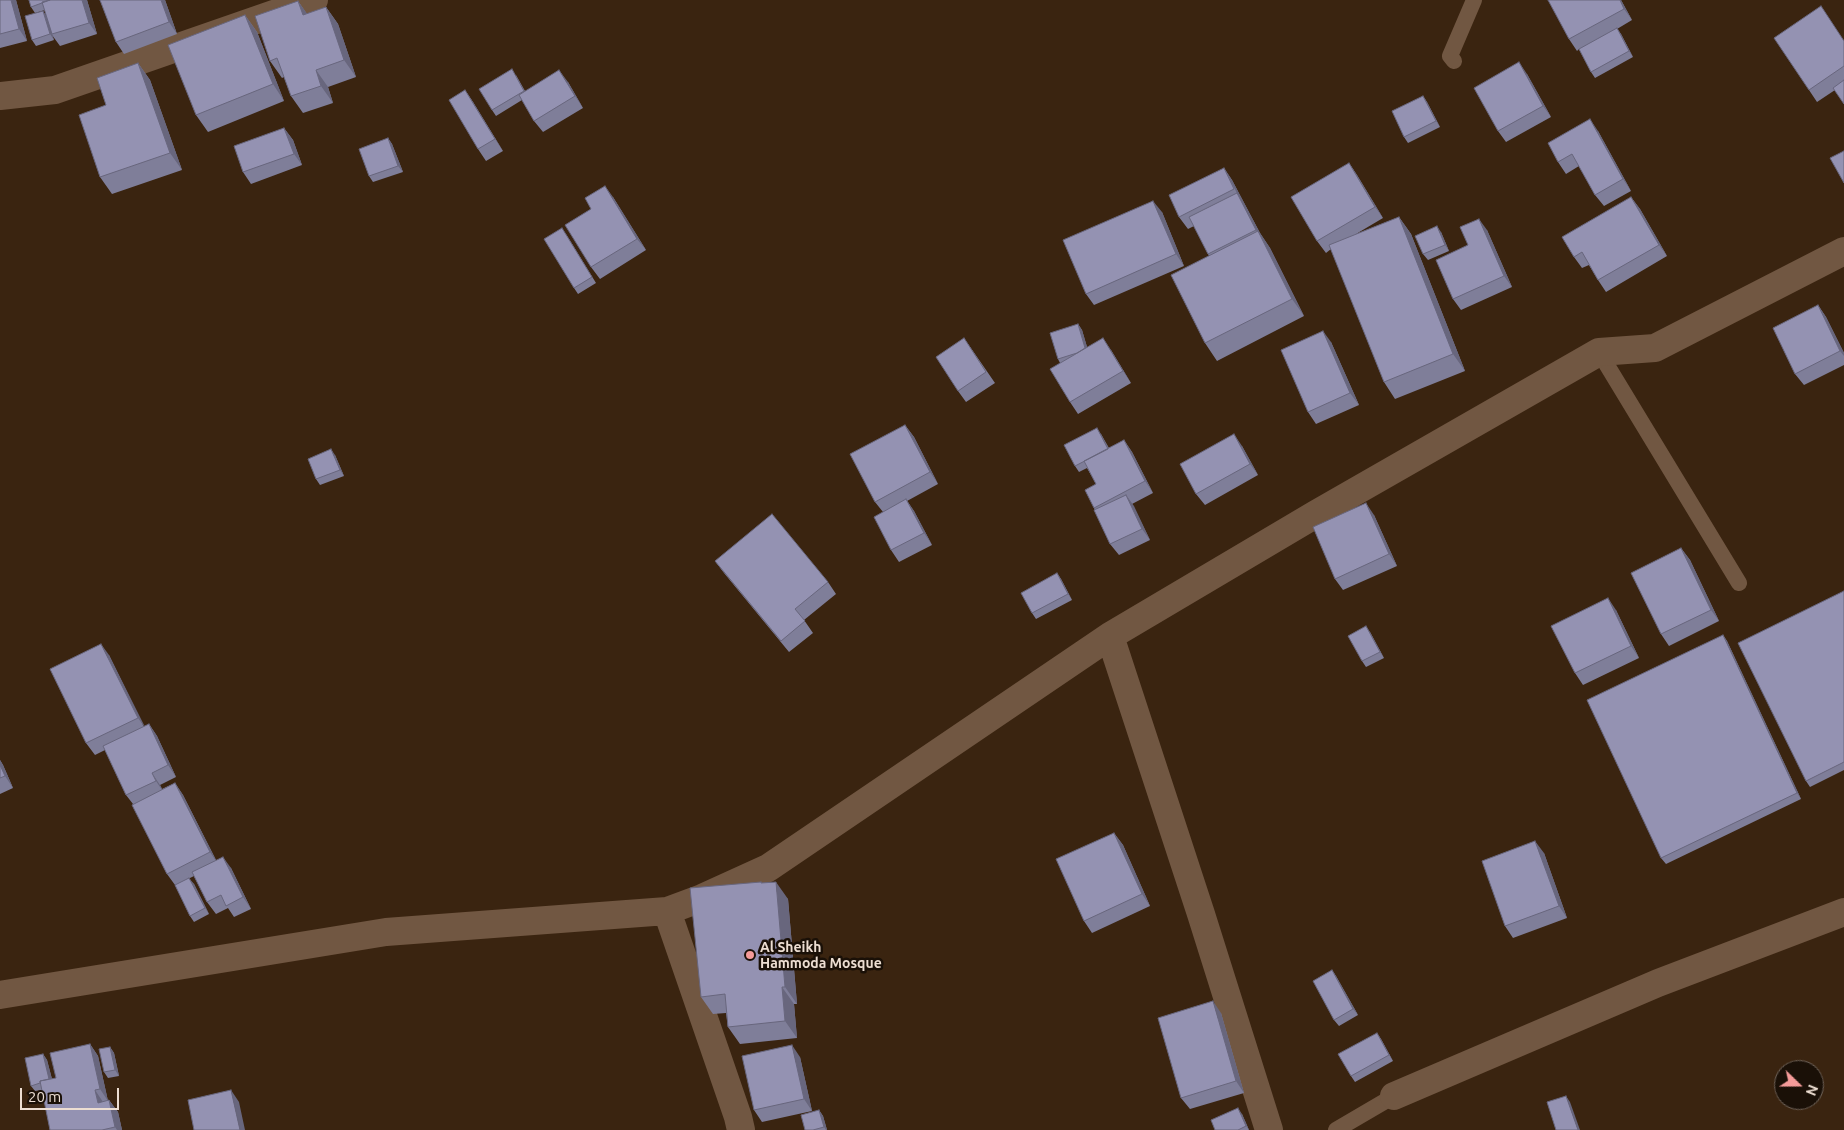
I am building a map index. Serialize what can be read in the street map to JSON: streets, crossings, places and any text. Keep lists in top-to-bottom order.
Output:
{
  "places": ["Al Sheikh Hammoda Mosque"],
  "scale_bar": "20 m",
  "north": "right"
}
